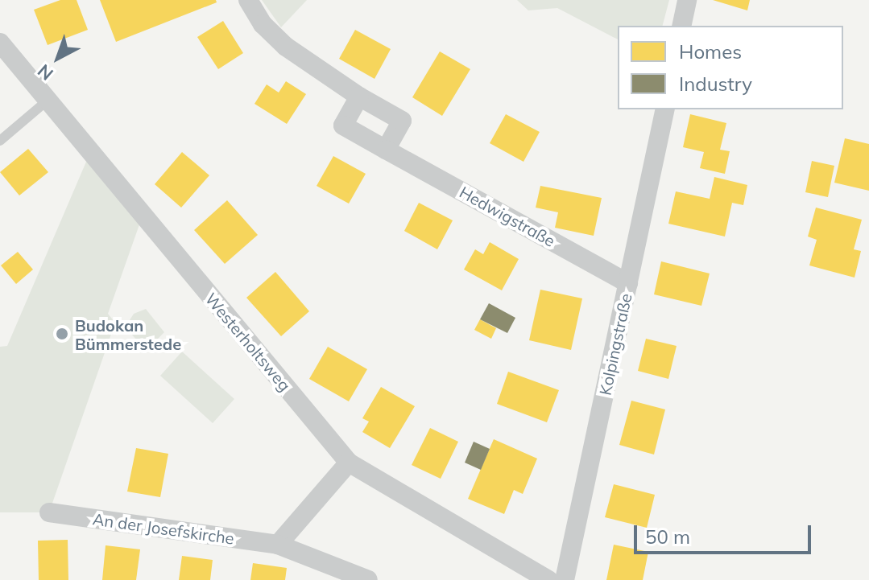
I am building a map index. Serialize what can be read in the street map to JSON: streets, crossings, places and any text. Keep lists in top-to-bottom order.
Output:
{
  "streets": {
    "street": [
      "Hedwigstraße",
      "Westerholtsweg",
      "Kolpingstraße",
      "An der Josefskirche"
    ]
  },
  "crossings": [
    ["Hedwigstraße", "Kolpingstraße"]
  ],
  "places": ["Budokan Bümmerstede"],
  "legend": ["Homes", "Industry"],
  "scale_bar": "50 m",
  "north": "bottom left"
}
